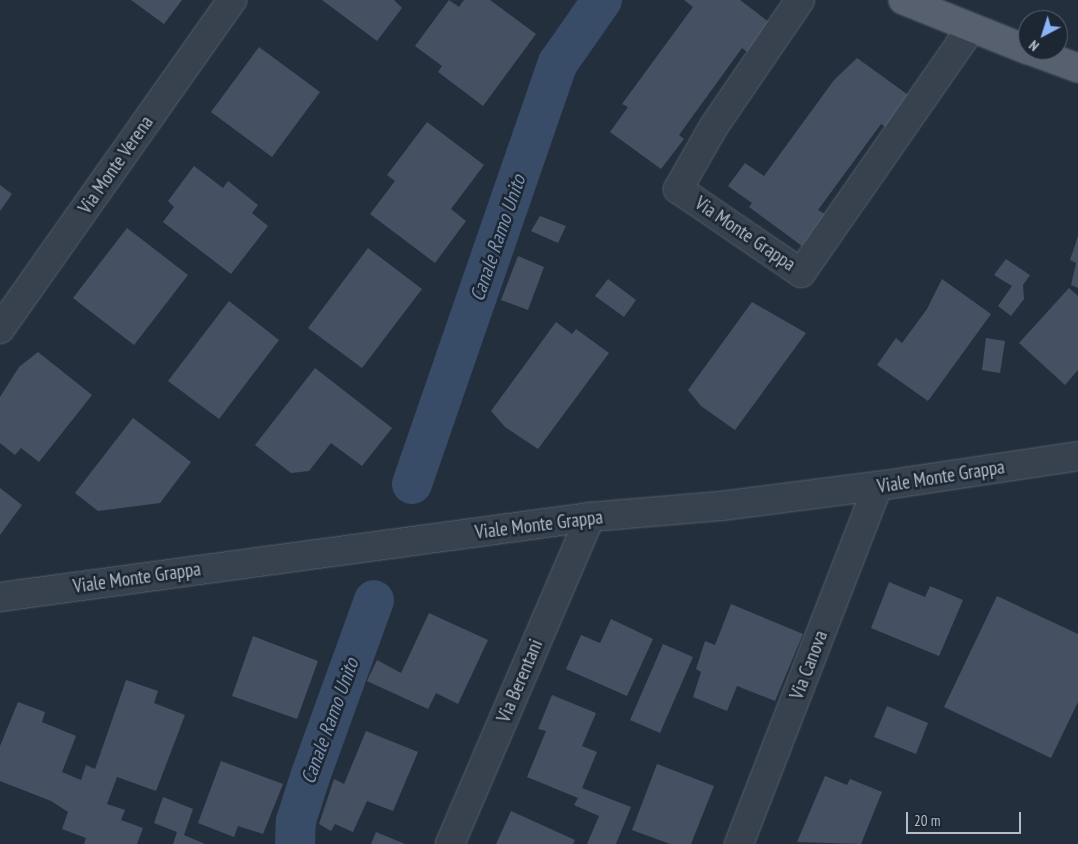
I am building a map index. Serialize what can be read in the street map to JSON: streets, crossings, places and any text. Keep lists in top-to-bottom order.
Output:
{
  "streets": {
    "street": [
      "Via Monte Verena",
      "Via Monte Grappa",
      "Viale Monte Grappa",
      "Via Canova",
      "Via Berentani"
    ]
  },
  "crossings": [
    ["Viale Monte Grappa", "Via Canova"],
    ["Viale Monte Grappa", "Via Berentani"]
  ],
  "water": ["Canale Ramo Unito"],
  "scale_bar": "20 m",
  "north": "bottom left"
}
